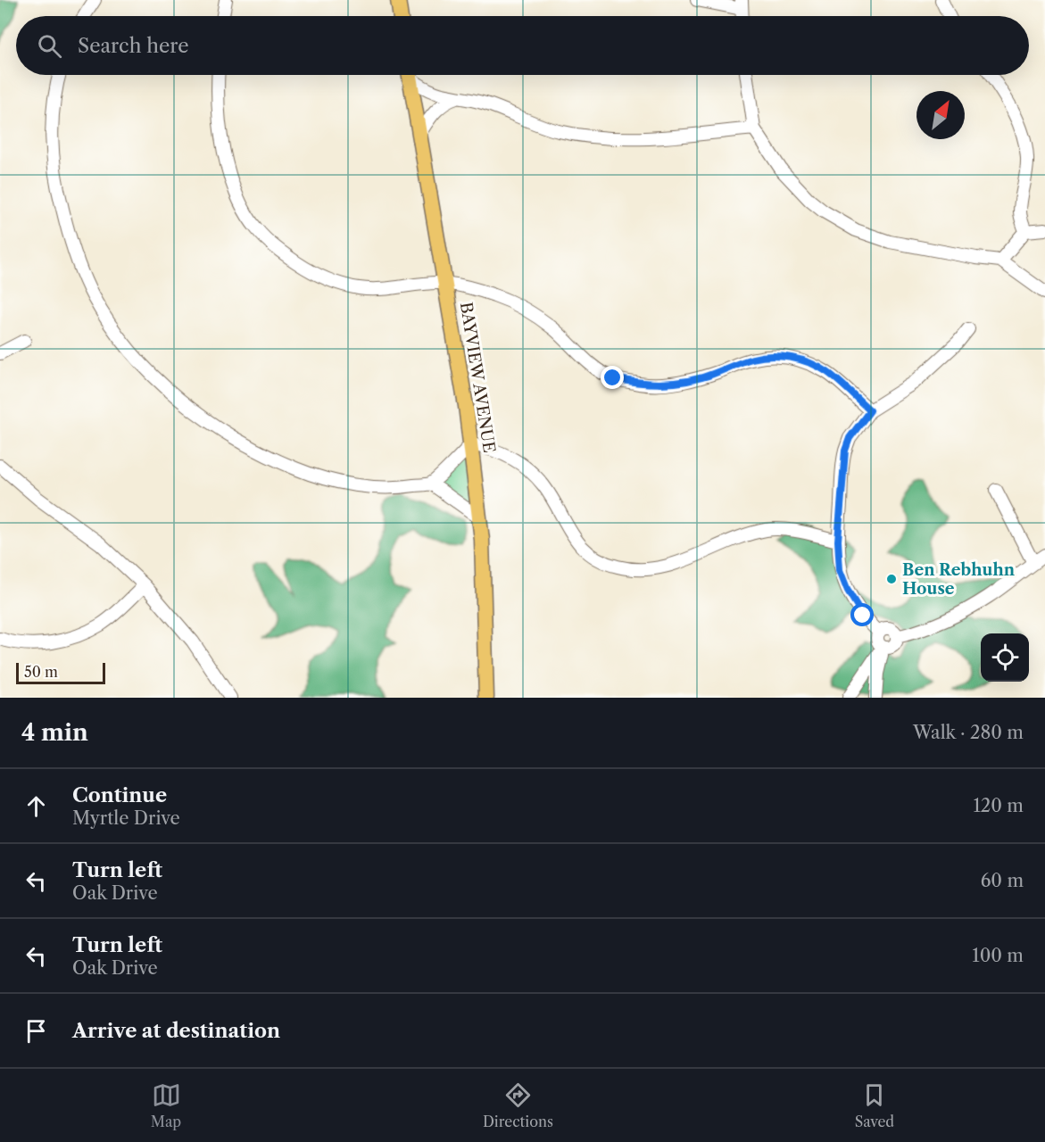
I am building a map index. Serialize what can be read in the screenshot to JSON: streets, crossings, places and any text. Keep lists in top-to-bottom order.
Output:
{
  "streets": {
    "main road": ["BAYVIEW AVENUE"]
  },
  "places": ["Ben Rebhuhn House"],
  "scale_bar": "50 m",
  "north": "top right",
  "page": {
    "search": "Search here",
    "scale": "50 m",
    "heading": ["4 min", "Walk · 280 m"],
    "list": [
      ["Continue", "Myrtle Drive", "120 m"],
      ["Turn left", "Oak Drive", "60 m"],
      ["Turn left", "Oak Drive", "100 m"],
      "Arrive at destination"
    ],
    "nav": ["Map", "Directions", "Saved"]
  }
}
